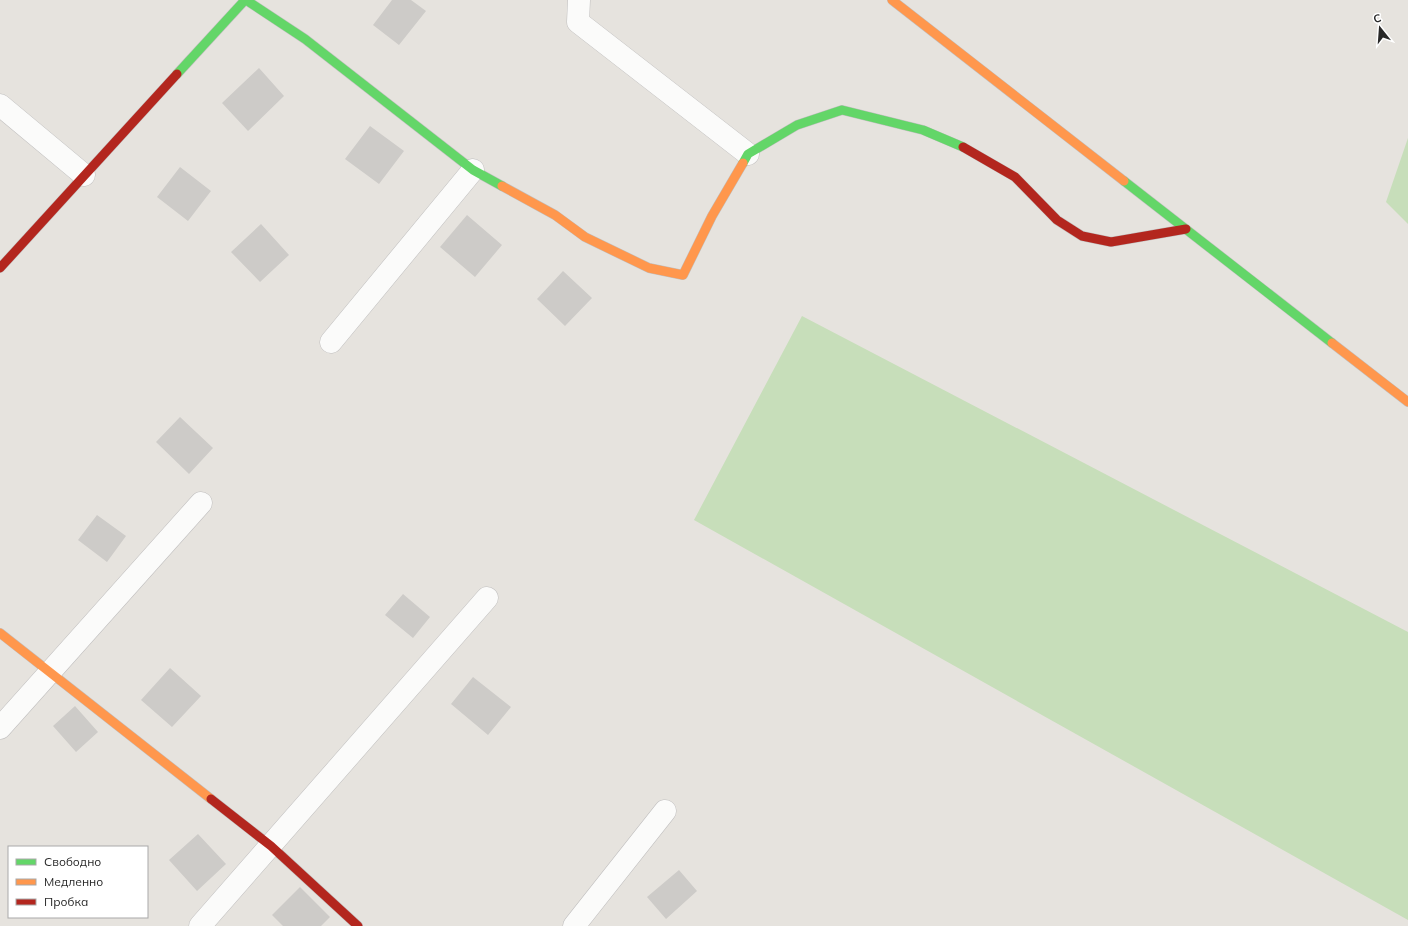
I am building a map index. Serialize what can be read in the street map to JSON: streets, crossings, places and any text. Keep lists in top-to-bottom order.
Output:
{
  "legend": ["Свободно", "Медленно", "Пробка"],
  "north": "top"
}
